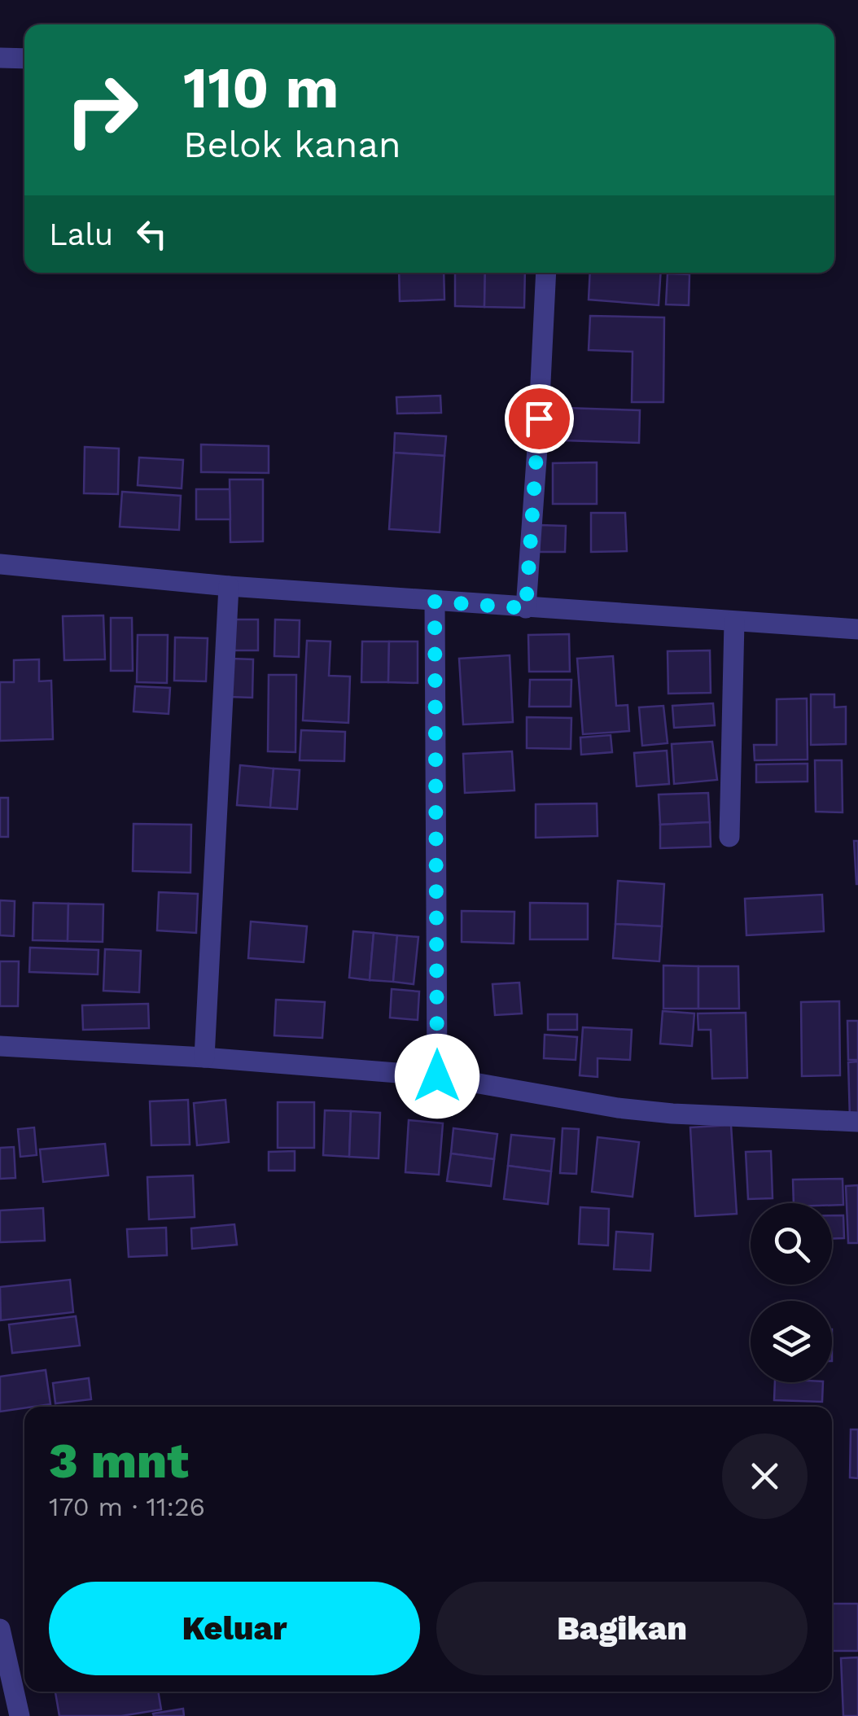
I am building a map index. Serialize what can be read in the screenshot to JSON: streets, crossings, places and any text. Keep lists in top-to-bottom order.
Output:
{
  "page": {
    "turn": ["110 m", "Belok kanan"],
    "then": "Lalu",
    "heading": ["3 mnt", "170 m · 11:26"],
    "buttons": ["Keluar", "Bagikan"]
  }
}
